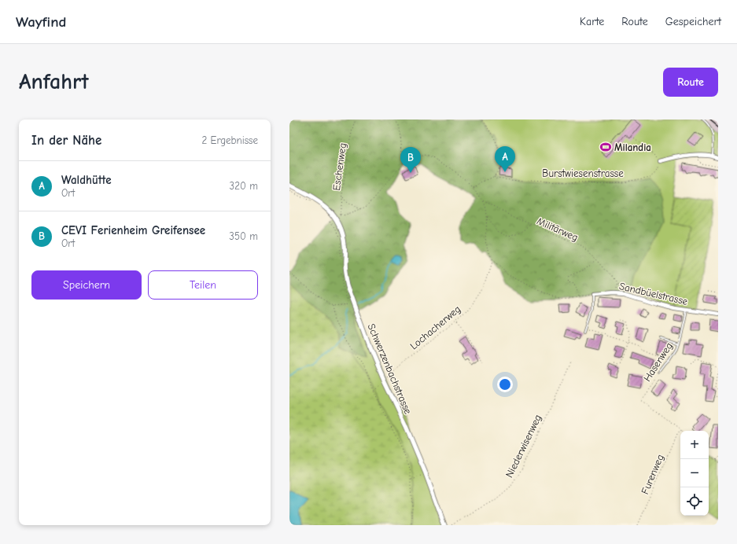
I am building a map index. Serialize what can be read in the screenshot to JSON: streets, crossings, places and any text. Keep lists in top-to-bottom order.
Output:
{
  "streets": {
    "street": ["Sandbüelstrasse", "Schwerzenbachstrasse"],
    "lane": ["Hasenweg"],
    "path": [
      "Eschenweg",
      "Burstwiesenstrasse",
      "Militärweg",
      "Lochacherweg",
      "Niederwisenweg",
      "Furenweg"
    ]
  },
  "crossings": [
    ["Militärweg", "Sandbüelstrasse"],
    ["Sandbüelstrasse", "Hasenweg"],
    ["Lochacherweg", "Schwerzenbachstrasse"],
    ["Hasenweg", "Furenweg"]
  ],
  "places": {
    "sports": ["Milandia"]
  },
  "page": {
    "header": "Wayfind",
    "nav": ["Karte", "Route", "Gespeichert"],
    "buttons": [
      "Route",
      ["Speichern", "Teilen"]
    ],
    "title": "Anfahrt",
    "heading": ["In der Nähe", "2 Ergebnisse"],
    "pins": ["A", "B"],
    "list": [
      {
        "mark": "A",
        "name": "Waldhütte",
        "note": "Ort",
        "value": "320 m"
      },
      {
        "mark": "B",
        "name": "CEVI Ferienheim Greifensee",
        "note": "Ort",
        "value": "350 m"
      }
    ],
    "map_buttons": ["+", "−"]
  }
}
